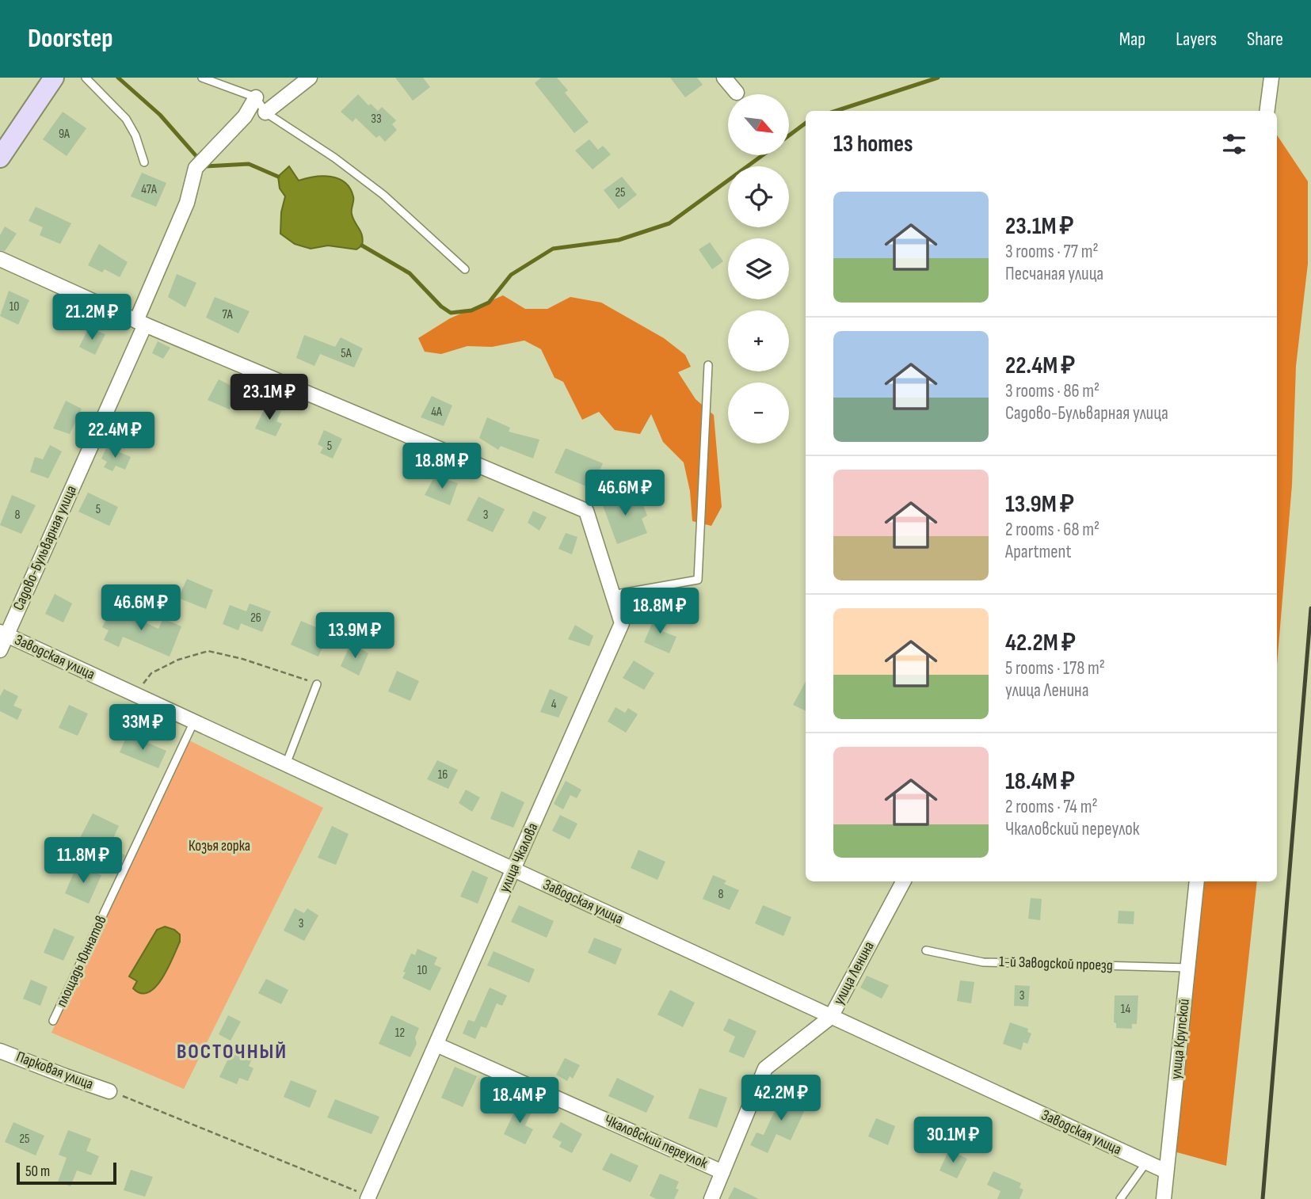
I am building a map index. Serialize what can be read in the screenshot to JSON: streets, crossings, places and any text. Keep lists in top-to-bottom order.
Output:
{
  "streets": {
    "street": [
      "Садово-Бульварная улица",
      "Заводская улица",
      "улица Чкалова",
      "улица Ленина",
      "улица Крупской",
      "Парковая улица",
      "Чкаловский переулок"
    ],
    "lane": ["площадь Юннатов", "1-й Заводской проезд"]
  },
  "crossings": [
    ["Садово-Бульварная улица", "Заводская улица"],
    ["Садово-Бульварная улица", "улица Чкалова"],
    ["Заводская улица", "улица Чкалова"],
    ["Заводская улица", "площадь Юннатов"],
    ["Заводская улица", "улица Ленина"],
    ["Заводская улица", "улица Крупской"],
    ["улица Чкалова", "Чкаловский переулок"],
    ["1-й Заводской проезд", "улица Крупской"],
    ["улица Ленина", "Чкаловский переулок"]
  ],
  "districts": ["ВОСТОЧНЫЙ"],
  "parks": ["Козья горка"],
  "house_numbers": [
    "33",
    "9А",
    "47А",
    "25",
    "10",
    "7А",
    "5А",
    "4А",
    "5",
    "5",
    "8",
    "3",
    "26",
    "4",
    "16",
    "8",
    "3",
    "10",
    "3",
    "14",
    "12",
    "25"
  ],
  "scale_bar": "50 m",
  "north": "bottom right",
  "page": {
    "header": "Doorstep",
    "nav": ["Map", "Layers", "Share"],
    "map_buttons": ["+", "−"],
    "heading": "13 homes",
    "list": [
      {
        "name": "23.1M ₽",
        "note": "3 rooms · 77 m² · Песчаная улица"
      },
      {
        "name": "22.4M ₽",
        "note": "3 rooms · 86 m² · Садово-Бульварная улица"
      },
      {
        "name": "13.9M ₽",
        "note": "2 rooms · 68 m² · Apartment"
      },
      {
        "name": "42.2M ₽",
        "note": "5 rooms · 178 m² · улица Ленина"
      },
      {
        "name": "18.4M ₽",
        "note": "2 rooms · 74 m² · Чкаловский переулок"
      }
    ],
    "price": [
      "21.2M ₽",
      "23.1M ₽",
      "22.4M ₽",
      "18.8M ₽",
      "46.6M ₽",
      "46.6M ₽",
      "18.8M ₽",
      "13.9M ₽",
      "33M ₽",
      "11.8M ₽",
      "42.2M ₽",
      "18.4M ₽",
      "30.1M ₽"
    ],
    "scale": "50 m"
  }
}
